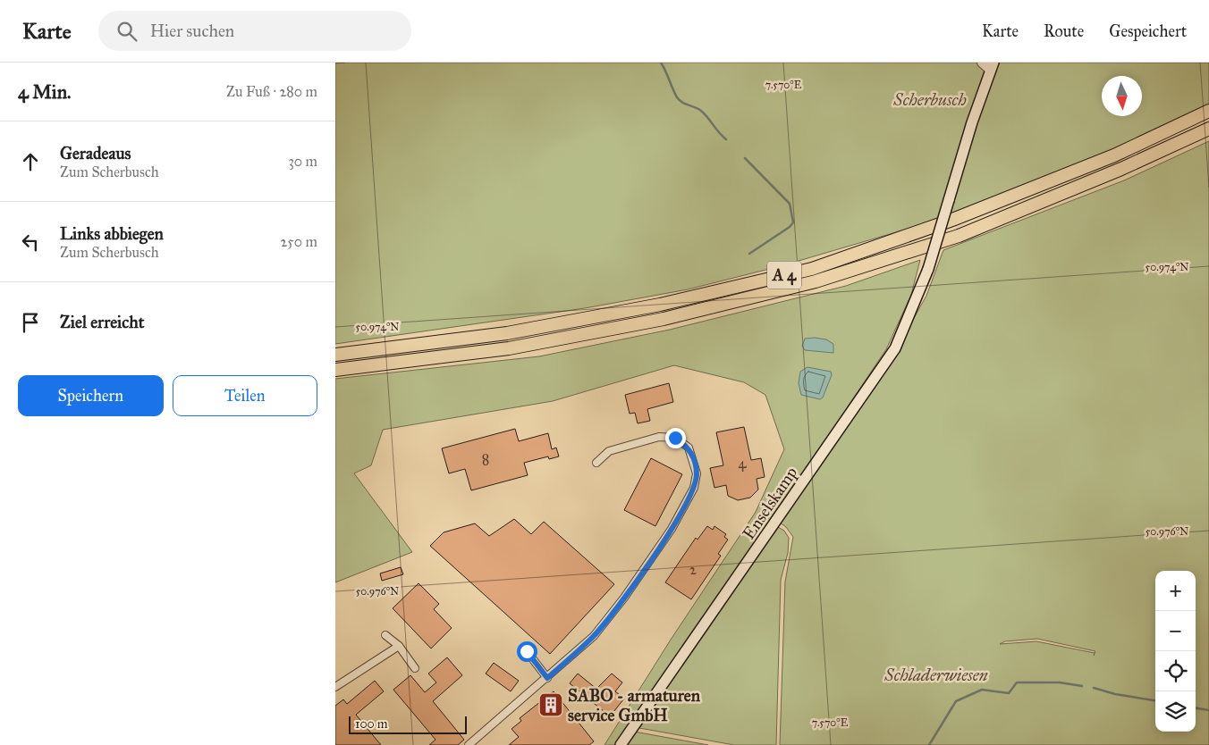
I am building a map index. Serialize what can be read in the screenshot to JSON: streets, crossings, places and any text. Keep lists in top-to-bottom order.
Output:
{
  "streets": {
    "highway": ["A 4"],
    "main road": ["Enselskamp"]
  },
  "parks": ["Scherbusch", "Schladerwiesen"],
  "places": {
    "building": ["SABO - armaturen service GmbH"]
  },
  "house_numbers": ["8", "4", "2"],
  "scale_bar": "100 m",
  "north": "bottom",
  "page": {
    "header": "Karte",
    "search": "Hier suchen",
    "nav": ["Karte", "Route", "Gespeichert"],
    "heading": ["4 Min.", "Zu Fuß · 280 m"],
    "list": [
      ["Geradeaus", "Zum Scherbusch", "30 m"],
      ["Links abbiegen", "Zum Scherbusch", "250 m"],
      "Ziel erreicht"
    ],
    "buttons": ["Speichern", "Teilen"],
    "map_buttons": ["+", "−"],
    "scale": "100 m"
  },
  "coordinates": ["7.570°E", "50.974°N", "50.976°N"]
}
